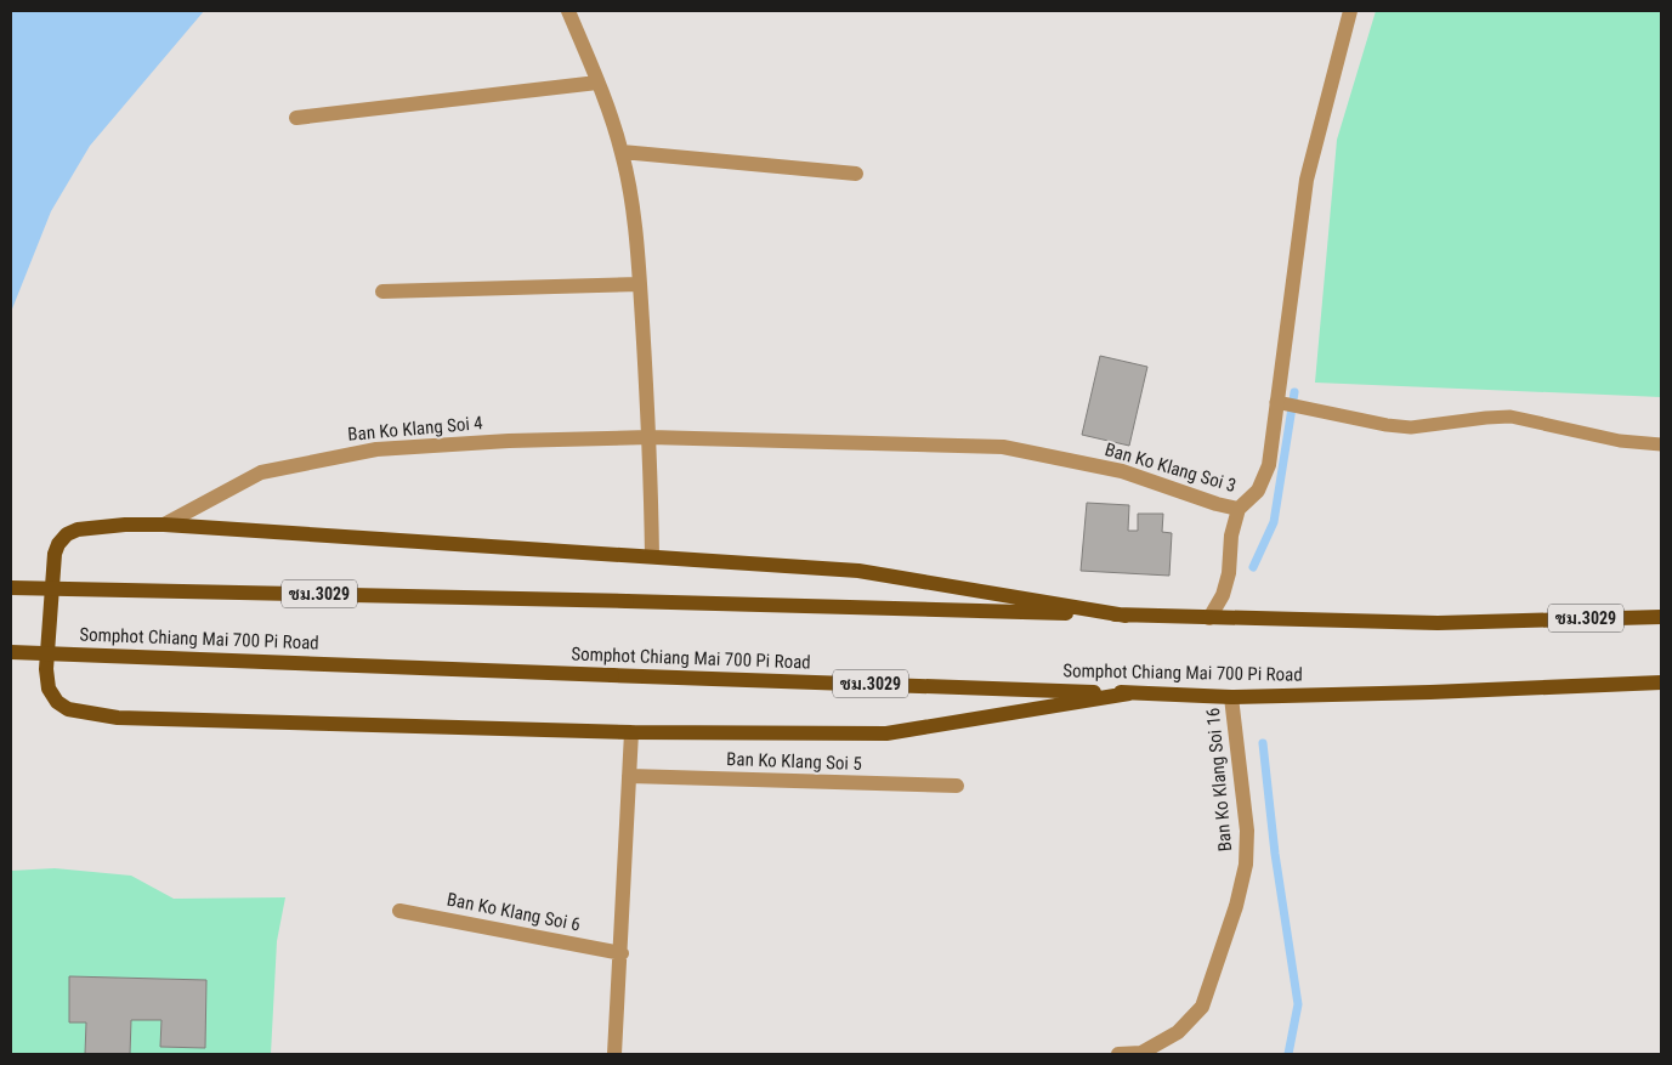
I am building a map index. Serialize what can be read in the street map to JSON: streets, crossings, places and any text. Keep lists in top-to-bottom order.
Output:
{
  "streets": {
    "main road": ["ชม.3029", "Somphot Chiang Mai 700 Pi Road"],
    "street": [
      "Ban Ko Klang Soi 4",
      "Ban Ko Klang Soi 3",
      "Ban Ko Klang Soi 5",
      "Ban Ko Klang Soi 16",
      "Ban Ko Klang Soi 6"
    ]
  },
  "crossings": [
    ["Ban Ko Klang Soi 4", "Ban Ko Klang Soi 3"],
    ["Somphot Chiang Mai 700 Pi Road", "Ban Ko Klang Soi 16"]
  ]
}
